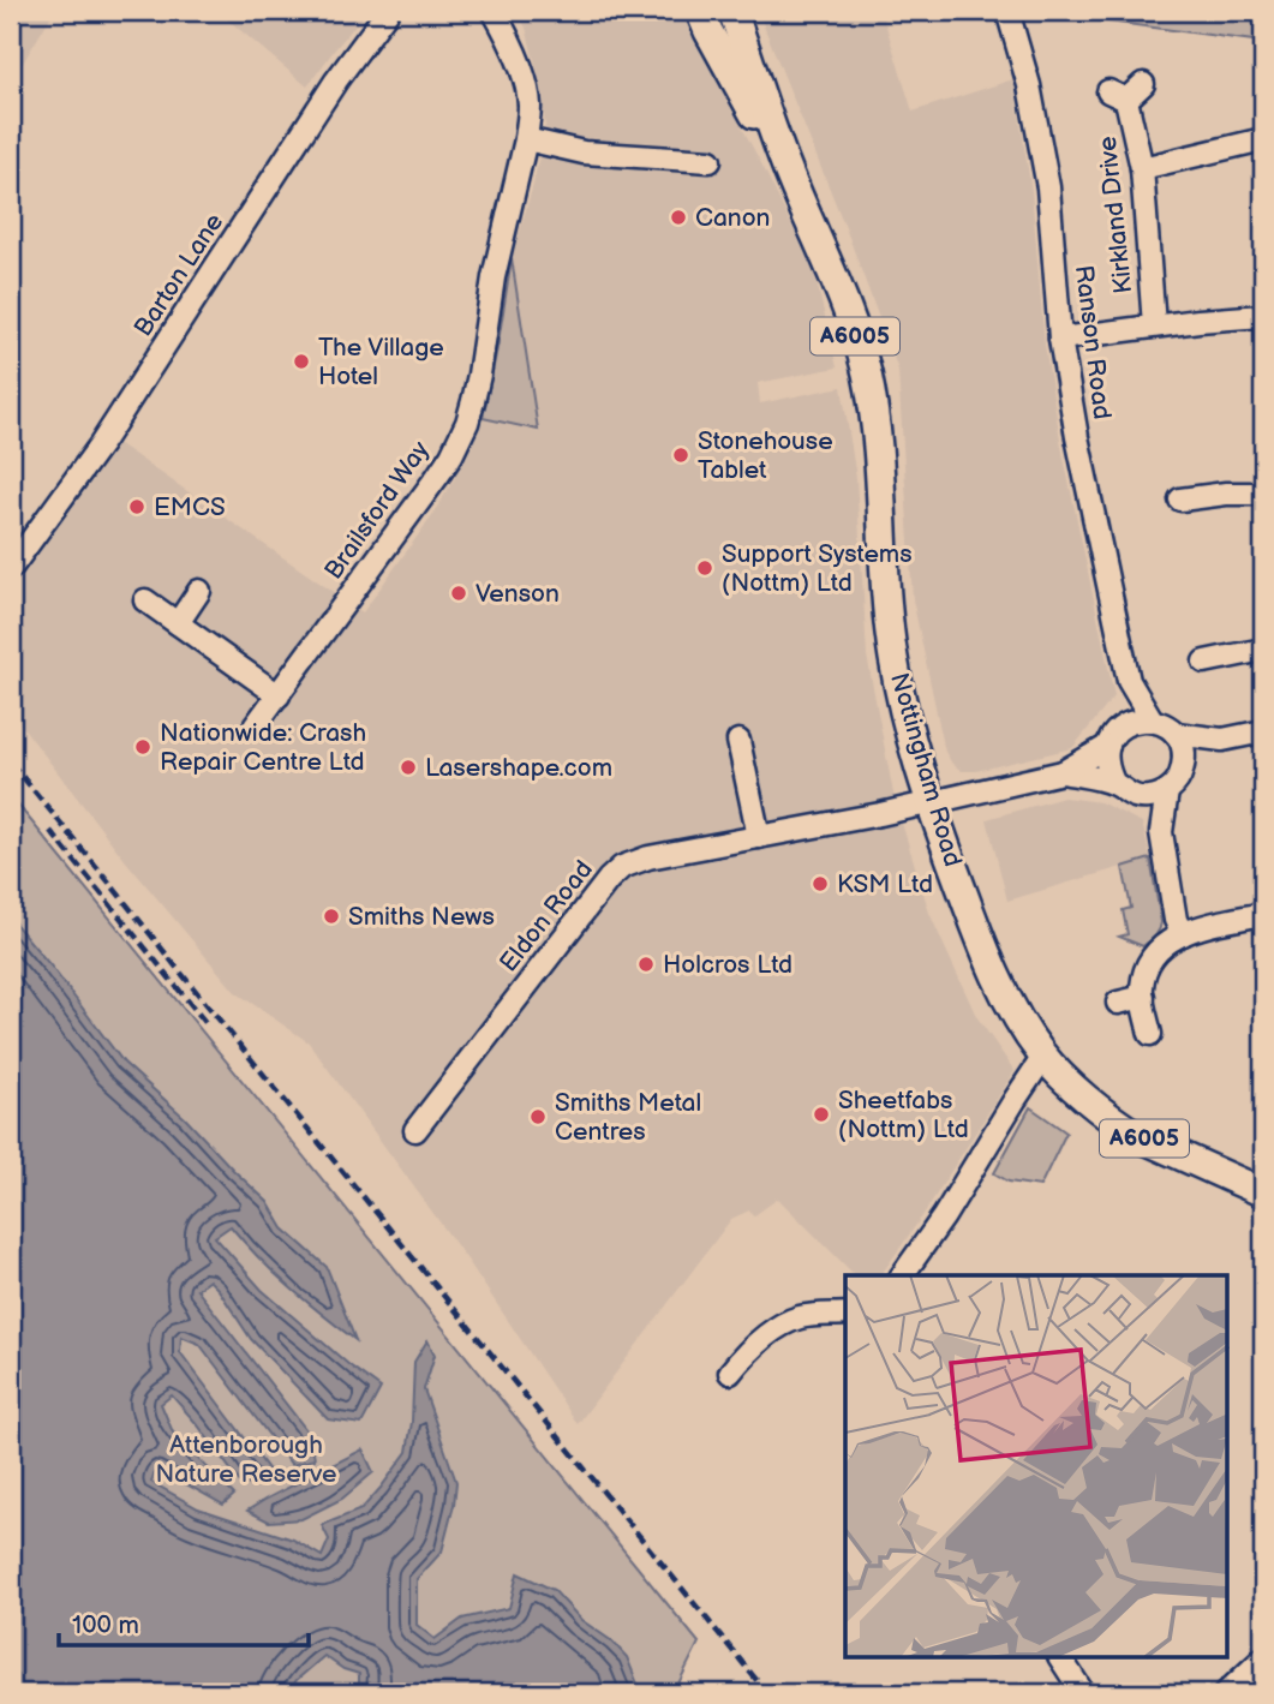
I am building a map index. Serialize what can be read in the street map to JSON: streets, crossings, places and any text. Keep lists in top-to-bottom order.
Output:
{
  "streets": {
    "main road": ["A6005", "Nottingham Road"],
    "street": [
      "Kirkland Drive",
      "Barton Lane",
      "Ranson Road",
      "Brailsford Way",
      "Eldon Road"
    ]
  },
  "crossings": [
    ["Ranson Road", "Nottingham Road"],
    ["Ranson Road", "Eldon Road"],
    ["Nottingham Road", "Eldon Road"]
  ],
  "parks": ["Attenborough Nature Reserve"],
  "places": [
    "Canon",
    "The Village Hotel",
    "Stonehouse Tablet",
    "EMCS",
    "Support Systems (Nottm) Ltd",
    "Venson",
    "Nationwide: Crash Repair Centre Ltd",
    "Lasershape.com",
    "KSM Ltd",
    "Smiths News",
    "Holcros Ltd",
    "Sheetfabs (Nottm) Ltd",
    "Smiths Metal Centres"
  ],
  "scale_bar": "100 m"
}
